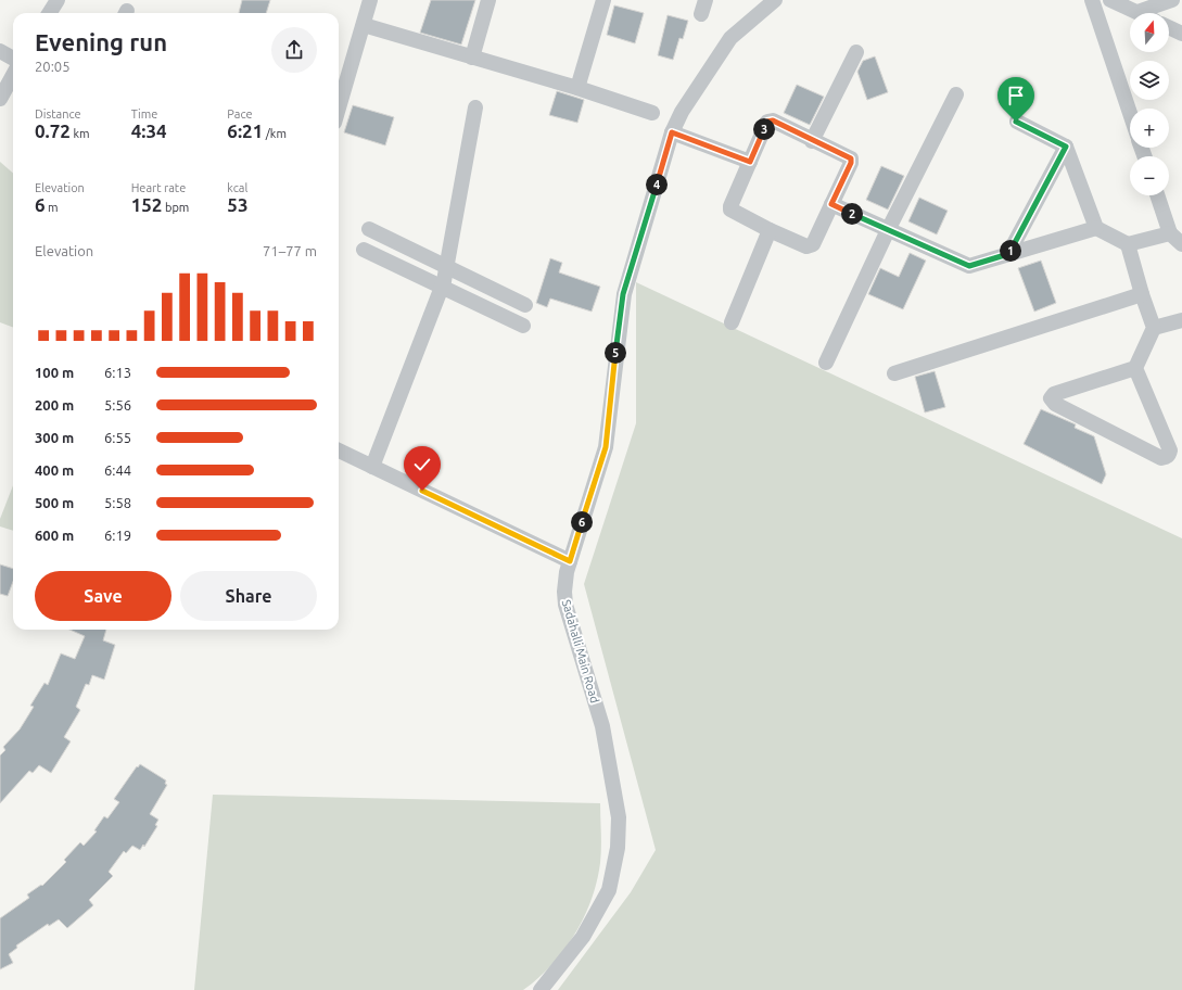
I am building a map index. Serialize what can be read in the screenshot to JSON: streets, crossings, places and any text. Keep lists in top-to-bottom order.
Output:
{
  "streets": {
    "street": ["Sadahalli Main Road"]
  },
  "north": "top",
  "page": {
    "map_buttons": ["+", "−"],
    "heading": ["Evening run", "20:05"],
    "stats": [
      ["Distance", "0.72 km"],
      ["Time", "4:34"],
      ["Pace", "6:21 /km"],
      ["Elevation", "6 m"],
      ["Heart rate", "152 bpm"],
      ["kcal", "53"]
    ],
    "pins": [
      "3",
      "4",
      "2",
      "1",
      "5",
      "6"
    ],
    "chart": ["Elevation", "71–77 m"],
    "list": [
      {
        "name": "100 m",
        "note": "6:13"
      },
      {
        "name": "200 m",
        "note": "5:56"
      },
      {
        "name": "300 m",
        "note": "6:55"
      },
      {
        "name": "400 m",
        "note": "6:44"
      },
      {
        "name": "500 m",
        "note": "5:58"
      },
      {
        "name": "600 m",
        "note": "6:19"
      }
    ],
    "buttons": ["Save", "Share"]
  }
}
